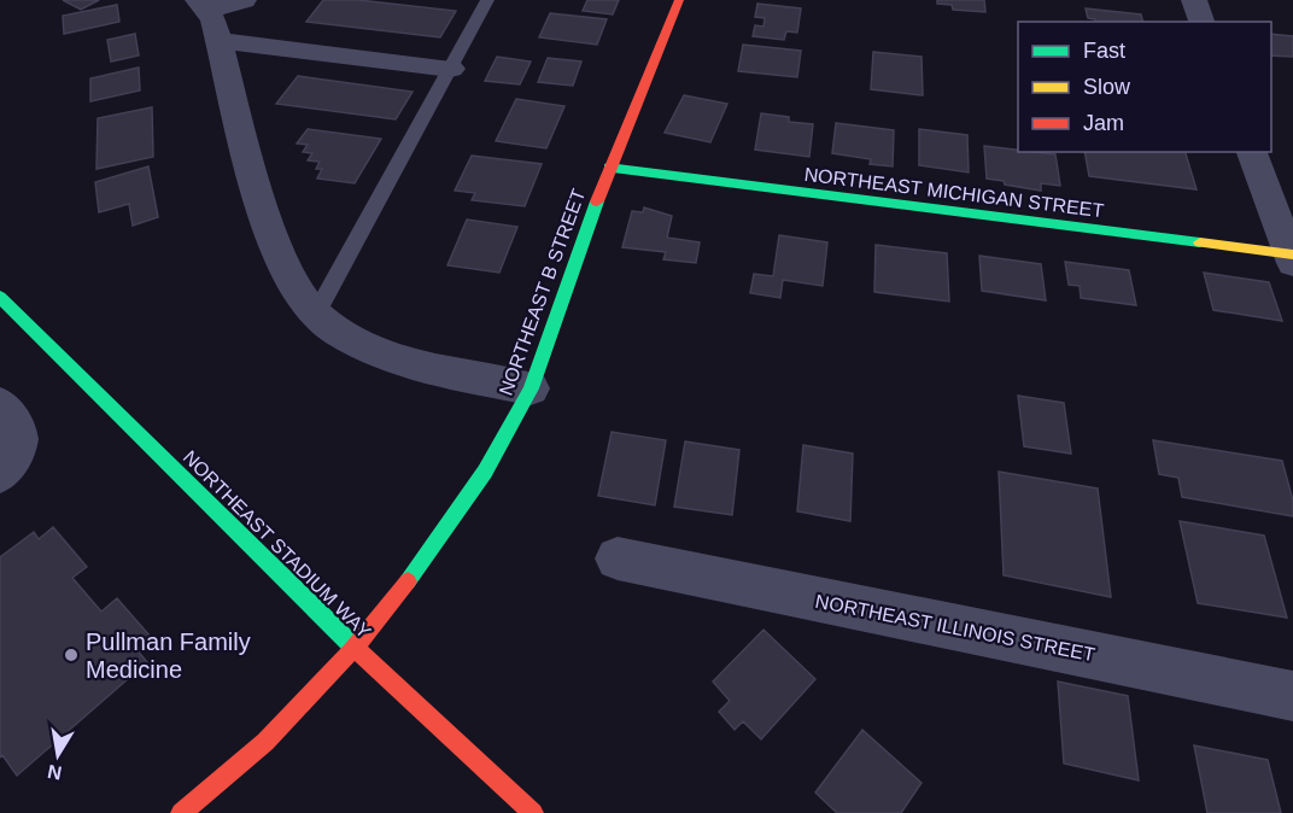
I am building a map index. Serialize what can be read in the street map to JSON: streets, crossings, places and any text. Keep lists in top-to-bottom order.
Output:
{
  "streets": {
    "street": [
      "NORTHEAST MICHIGAN STREET",
      "NORTHEAST B STREET",
      "NORTHEAST STADIUM WAY",
      "NORTHEAST ILLINOIS STREET"
    ]
  },
  "crossings": [
    ["NORTHEAST MICHIGAN STREET", "NORTHEAST B STREET"],
    ["NORTHEAST B STREET", "NORTHEAST STADIUM WAY"]
  ],
  "places": ["Pullman Family Medicine"],
  "legend": ["Fast", "Slow", "Jam"],
  "north": "bottom"
}
